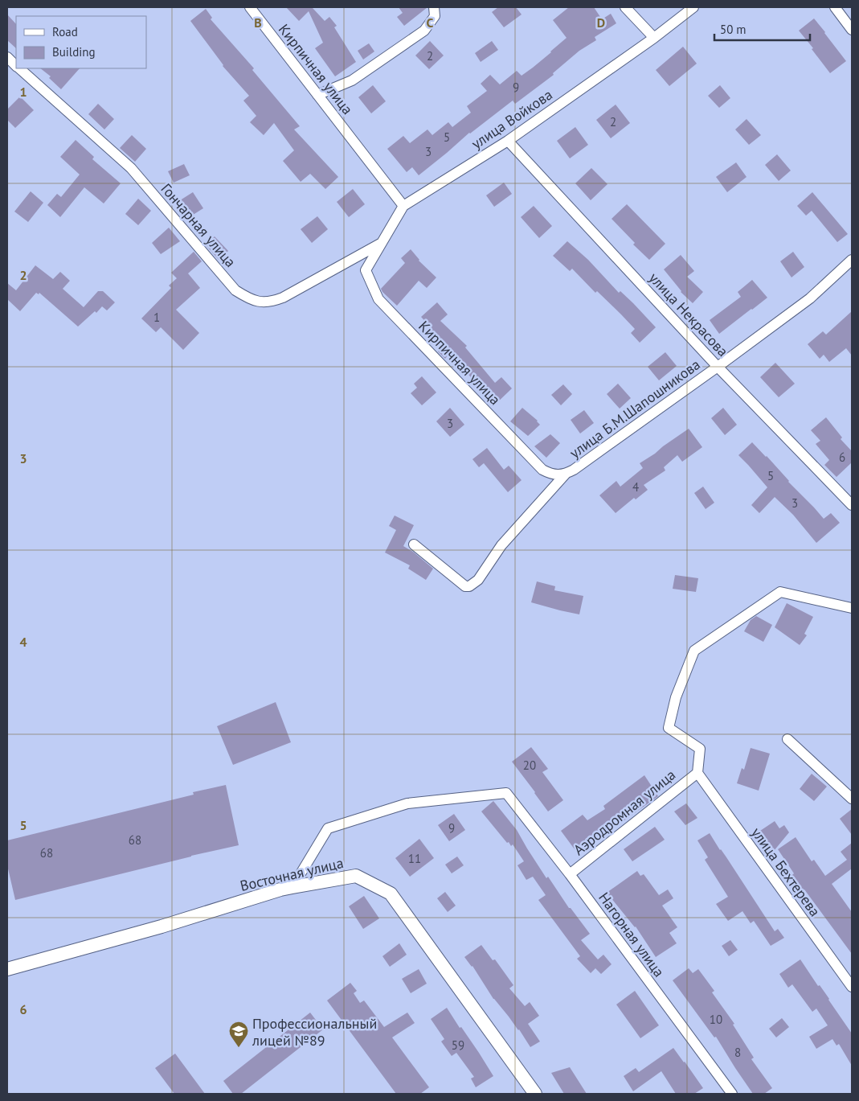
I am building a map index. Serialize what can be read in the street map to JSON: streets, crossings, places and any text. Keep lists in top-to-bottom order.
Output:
{
  "streets": {
    "street": [
      "Кирпичная улица",
      "улица Войкова",
      "Гончарная улица",
      "улица Некрасова",
      "улица Б.М.Шапошникова",
      "Аэродромная улица",
      "улица Бехтерева",
      "Восточная улица",
      "Нагорная улица"
    ]
  },
  "crossings": [
    ["Кирпичная улица", "улица Войкова"],
    ["Кирпичная улица", "улица Б.М.Шапошникова"],
    ["улица Войкова", "Гончарная улица"],
    ["улица Войкова", "улица Некрасова"],
    ["улица Некрасова", "улица Б.М.Шапошникова"],
    ["Аэродромная улица", "улица Бехтерева"],
    ["Аэродромная улица", "Нагорная улица"],
    ["Восточная улица", "Нагорная улица"]
  ],
  "places": {
    "school or university": ["Профессиональный лицей №89"]
  },
  "house_numbers": [
    "2",
    "9",
    "2",
    "5",
    "3",
    "1",
    "3",
    "6",
    "5",
    "4",
    "3",
    "20",
    "9",
    "68",
    "68",
    "11",
    "10",
    "59",
    "8"
  ],
  "legend": ["Road", "Building"],
  "scale_bar": "50 m",
  "grid": {
    "columns": ["B", "C", "D"],
    "rows": [
      "1",
      "2",
      "3",
      "4",
      "5",
      "6"
    ]
  }
}
